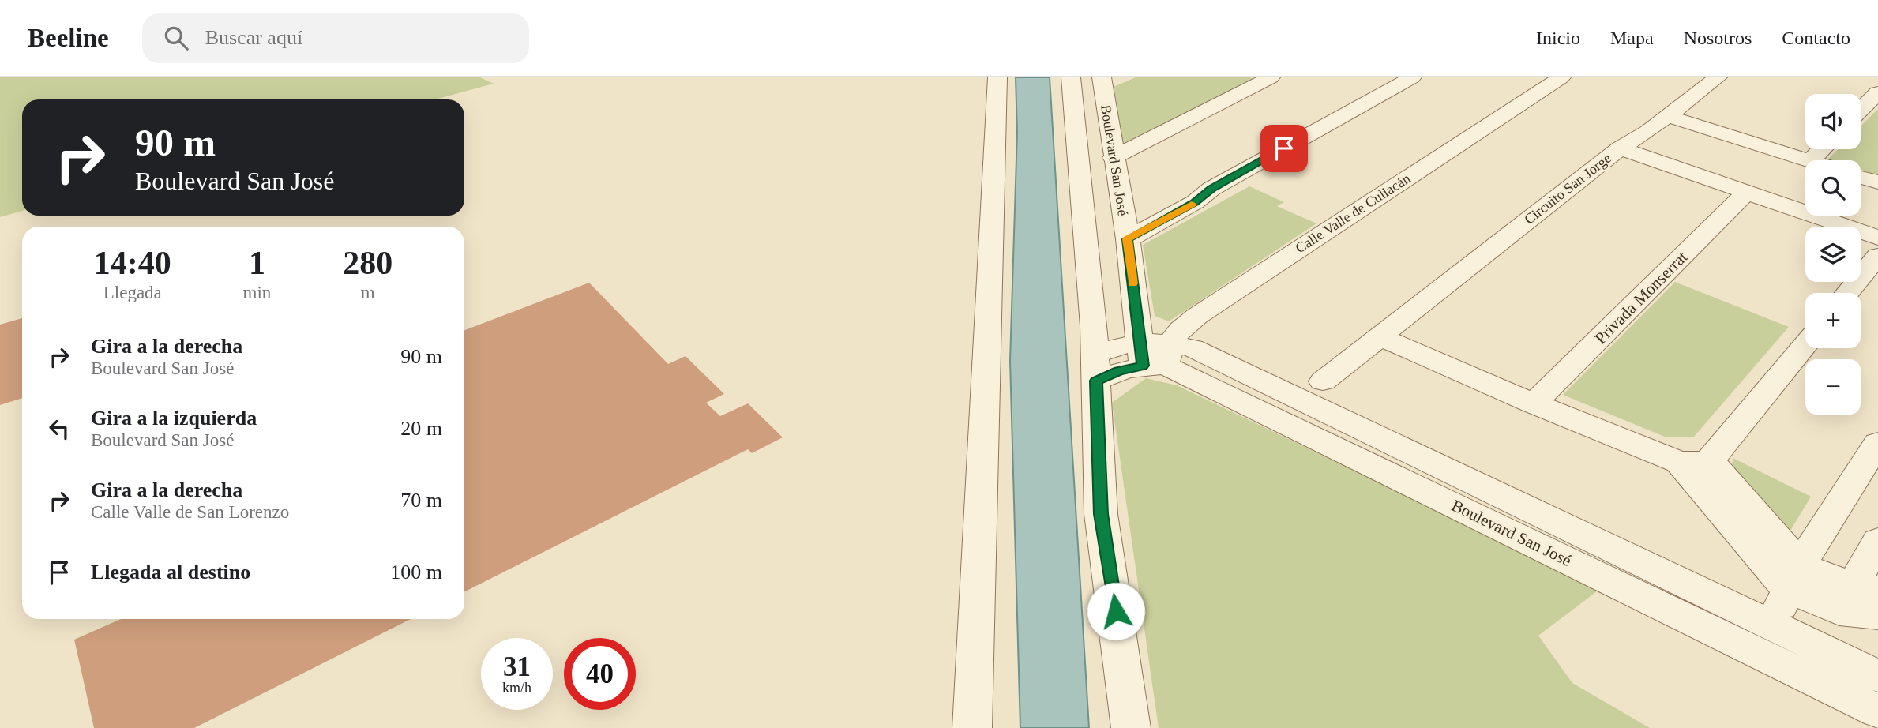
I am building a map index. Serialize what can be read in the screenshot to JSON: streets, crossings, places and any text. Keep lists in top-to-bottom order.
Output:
{
  "streets": {
    "street": [
      "Boulevard San José",
      "Circuito San Jorge",
      "Calle Valle de Culiacán",
      "Privada Monserrat"
    ]
  },
  "crossings": [
    ["Boulevard San José", "Calle Valle de Culiacán"],
    ["Circuito San Jorge", "Privada Monserrat"]
  ],
  "page": {
    "header": "Beeline",
    "search": "Buscar aquí",
    "nav": [
      "Inicio",
      "Mapa",
      "Nosotros",
      "Contacto"
    ],
    "map_buttons": ["+", "−"],
    "turn": ["90 m", "Boulevard San José"],
    "eta": [
      "14:40",
      "Llegada",
      "1",
      "min",
      "280",
      "m"
    ],
    "list": [
      {
        "name": "Gira a la derecha",
        "note": "Boulevard San José",
        "value": "90 m"
      },
      {
        "name": "Gira a la izquierda",
        "note": "Boulevard San José",
        "value": "20 m"
      },
      {
        "name": "Gira a la derecha",
        "note": "Calle Valle de San Lorenzo",
        "value": "70 m"
      },
      {
        "name": "Llegada al destino",
        "value": "100 m"
      }
    ],
    "speed": "31 km/h",
    "limit": "40"
  }
}
